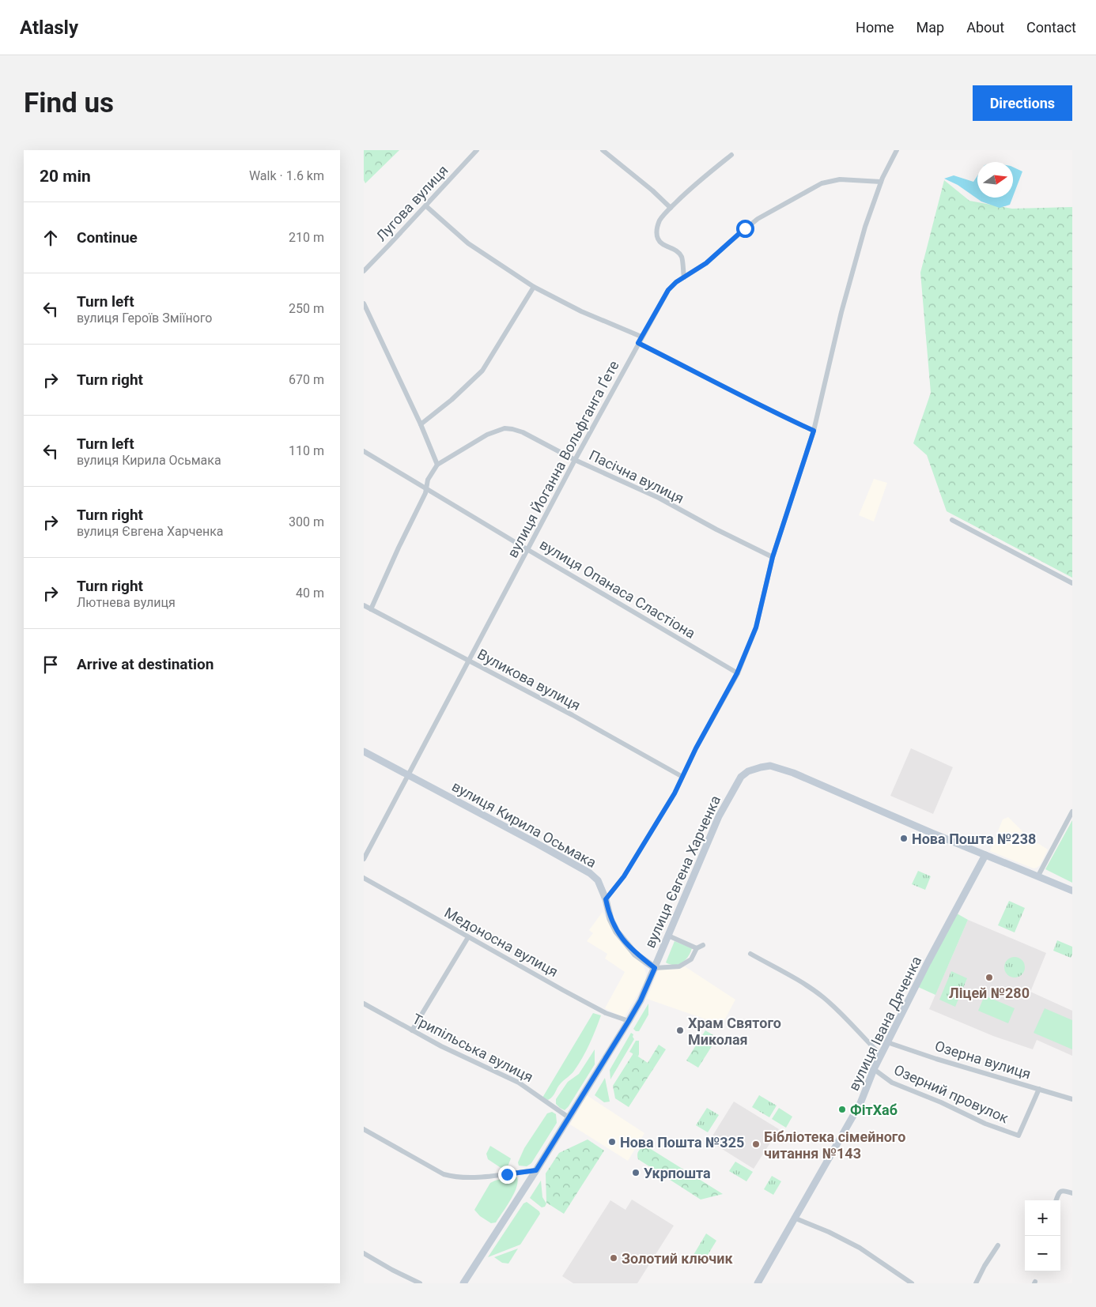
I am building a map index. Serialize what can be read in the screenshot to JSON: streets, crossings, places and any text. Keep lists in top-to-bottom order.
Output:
{
  "streets": {
    "main road": ["вулиця Кирила Осьмака", "вулиця Євгена Харченка", "вулиця Івана Дяченка"],
    "street": [
      "Лугова вулиця",
      "вулиця Йоганна Вольфганга Ґете",
      "Пасічна вулиця",
      "вулиця Опанаса Сластіона",
      "Вуликова вулиця",
      "Медоносна вулиця",
      "Трипільська вулиця",
      "Озерна вулиця",
      "Озерний провулок"
    ]
  },
  "crossings": [
    ["вулиця Йоганна Вольфганга Ґете", "Пасічна вулиця"],
    ["вулиця Йоганна Вольфганга Ґете", "вулиця Опанаса Сластіона"],
    ["вулиця Йоганна Вольфганга Ґете", "Вуликова вулиця"],
    ["вулиця Йоганна Вольфганга Ґете", "вулиця Кирила Осьмака"],
    ["вулиця Кирила Осьмака", "вулиця Євгена Харченка"],
    ["вулиця Євгена Харченка", "Медоносна вулиця"],
    ["вулиця Євгена Харченка", "вулиця Івана Дяченка"],
    ["вулиця Євгена Харченка", "Трипільська вулиця"],
    ["вулиця Івана Дяченка", "Озерна вулиця"],
    ["вулиця Івана Дяченка", "Озерний провулок"],
    ["Озерна вулиця", "Озерний провулок"]
  ],
  "places": [
    "Нова Пошта №238",
    "Ліцей №280",
    "Храм Святого Миколая",
    "ФітХаб",
    "Нова Пошта №325",
    "Бібліотека сімейного читання №143",
    "Укрпошта",
    "Золотий ключик"
  ],
  "north": "right",
  "page": {
    "header": "Atlasly",
    "nav": [
      "Home",
      "Map",
      "About",
      "Contact"
    ],
    "buttons": "Directions",
    "title": "Find us",
    "heading": ["20 min", "Walk · 1.6 km"],
    "list": [
      ["Continue", "210 m"],
      ["Turn left", "вулиця Героїв Зміїного", "250 m"],
      ["Turn right", "670 m"],
      ["Turn left", "вулиця Кирила Осьмака", "110 m"],
      ["Turn right", "вулиця Євгена Харченка", "300 m"],
      ["Turn right", "Лютнева вулиця", "40 m"],
      "Arrive at destination"
    ],
    "map_buttons": ["+", "−"]
  }
}
